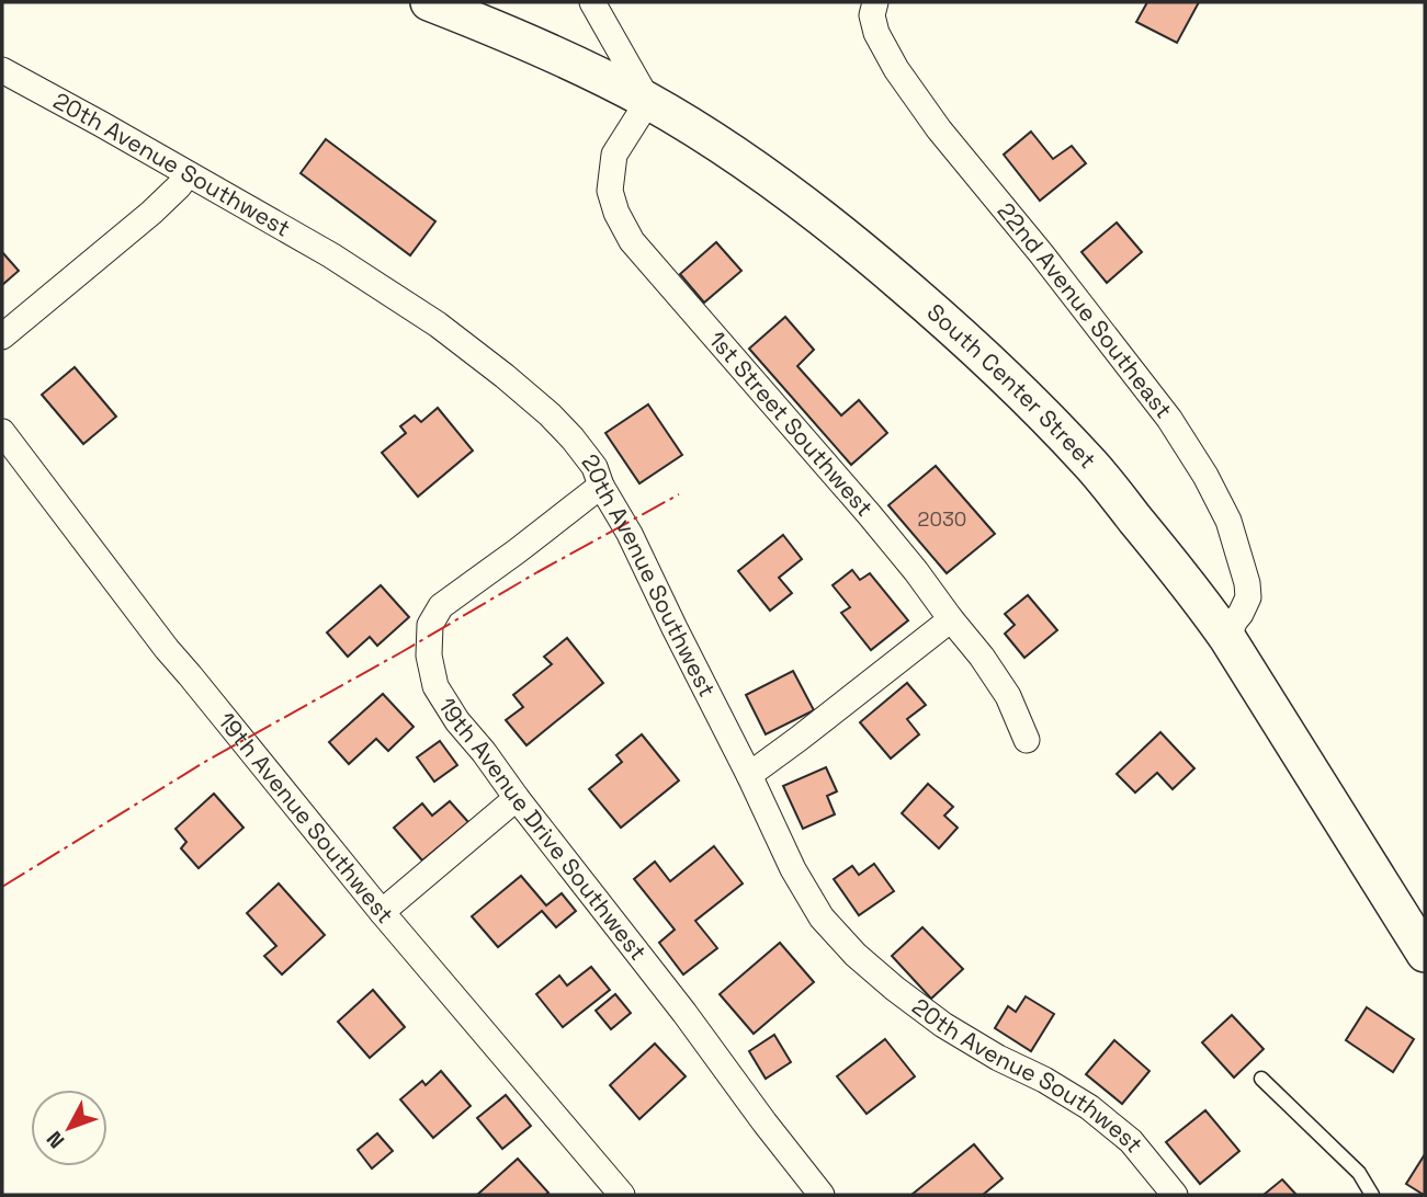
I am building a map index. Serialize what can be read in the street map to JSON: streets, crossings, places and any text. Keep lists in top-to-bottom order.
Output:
{
  "streets": {
    "street": [
      "20th Avenue Southwest",
      "22nd Avenue Southeast",
      "South Center Street",
      "1st Street Southwest",
      "19th Avenue Southwest",
      "19th Avenue Drive Southwest"
    ]
  },
  "crossings": [
    ["20th Avenue Southwest", "19th Avenue Drive Southwest"],
    ["22nd Avenue Southeast", "South Center Street"],
    ["South Center Street", "1st Street Southwest"]
  ],
  "house_numbers": ["2030"],
  "north": "bottom left"
}
